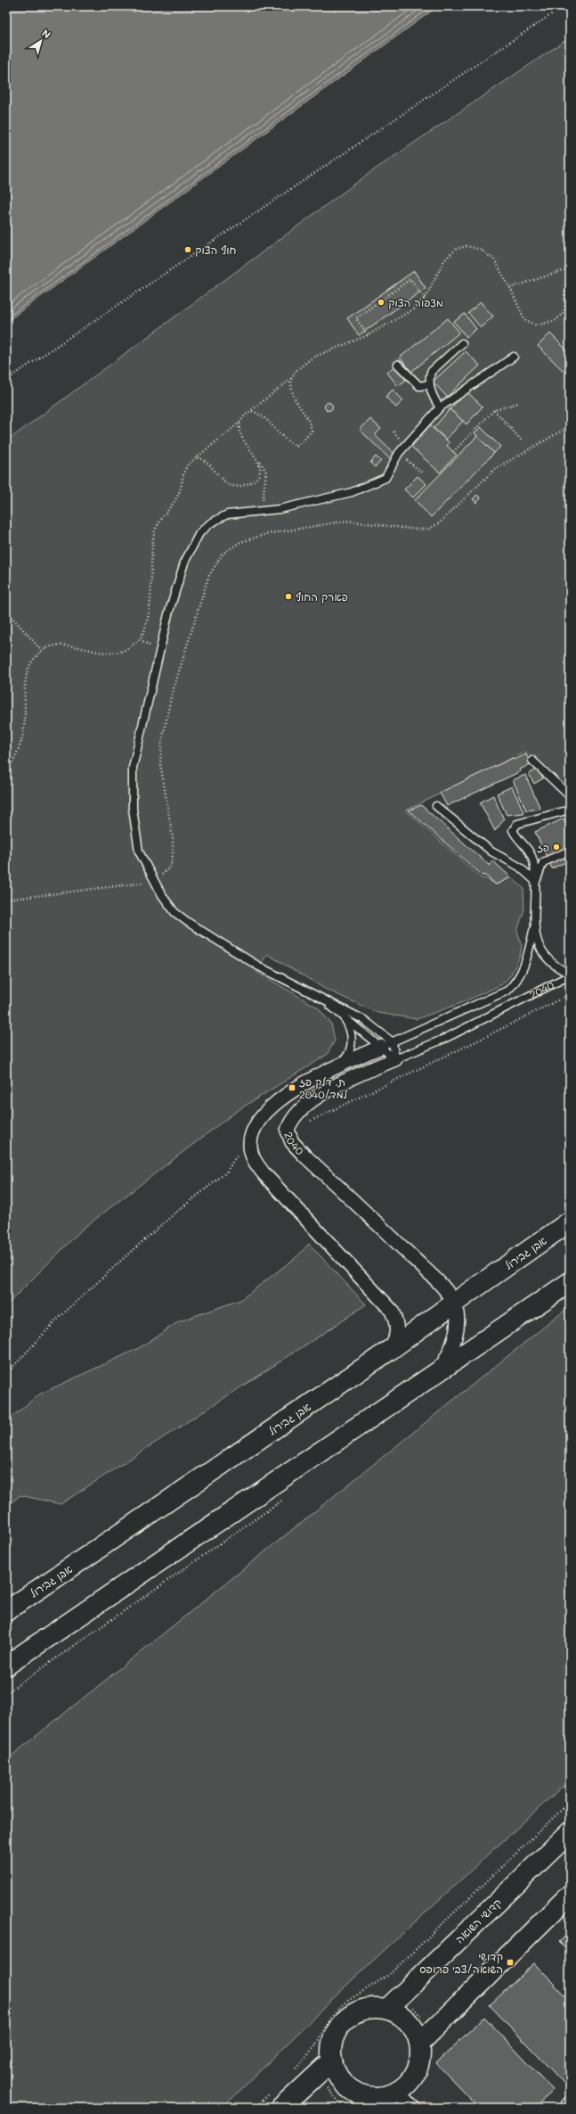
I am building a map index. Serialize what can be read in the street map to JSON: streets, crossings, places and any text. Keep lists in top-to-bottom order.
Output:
{
  "streets": {
    "street": ["2040", "אבן גבירול", "קדושי השואה"]
  },
  "crossings": [
    ["2040", "אבן גבירול"]
  ],
  "places": {
    "other": [
      "חוף הצוק",
      "מצפור הצוק",
      "פארק החוף",
      "פז"
    ],
    "transit": ["ת. דלק פז למד/2040", "קדושי השואה/צבי פרופס"]
  },
  "north": "top right"
}
